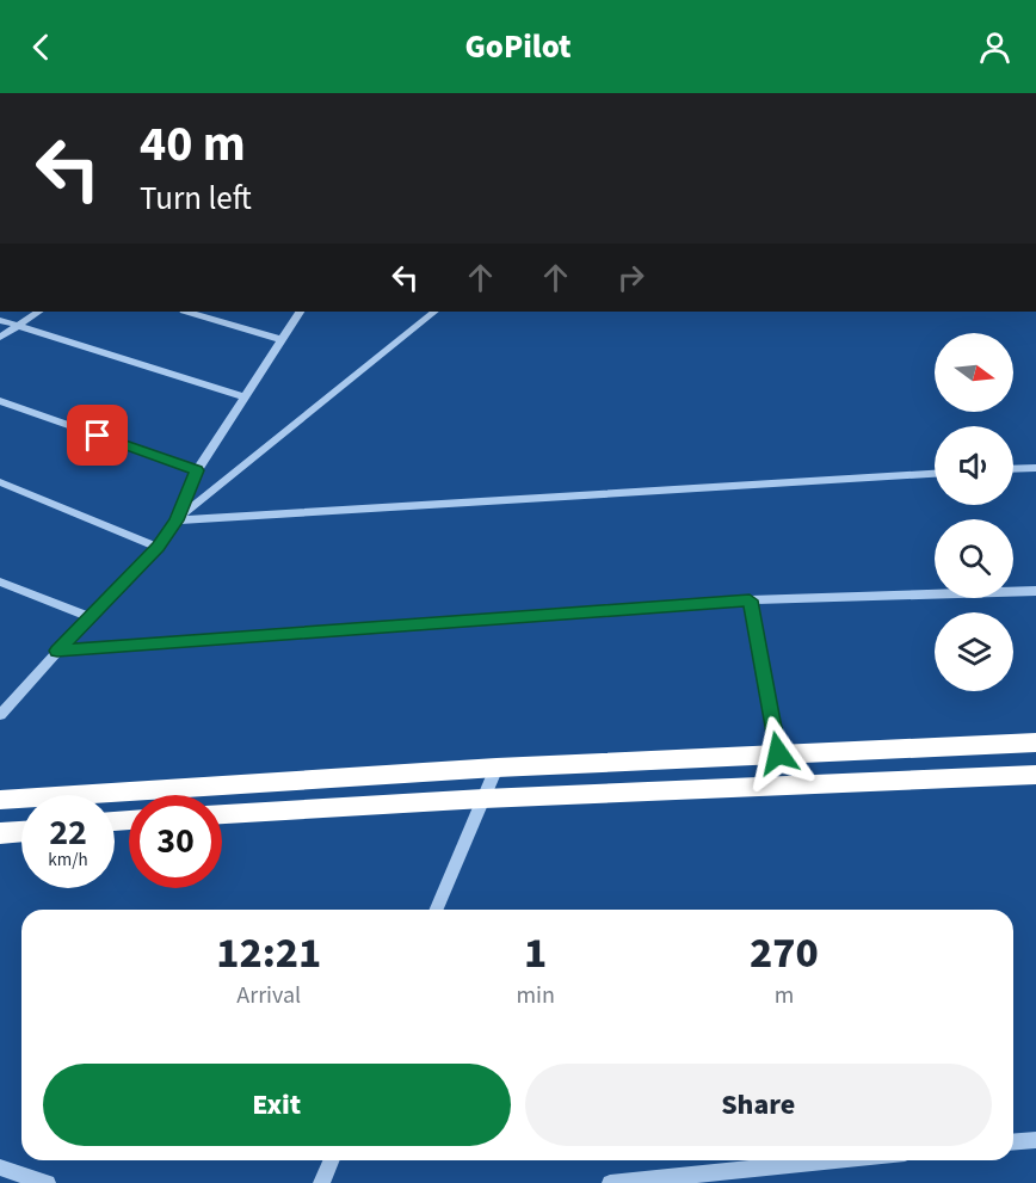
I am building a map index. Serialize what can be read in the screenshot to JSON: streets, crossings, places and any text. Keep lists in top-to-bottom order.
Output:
{
  "north": "right",
  "page": {
    "header": "GoPilot",
    "turn": ["40 m", "Turn left"],
    "speed": "22 km/h",
    "limit": "30",
    "eta": [
      "12:21",
      "Arrival",
      "1",
      "min",
      "270",
      "m"
    ],
    "buttons": ["Exit", "Share"]
  }
}
